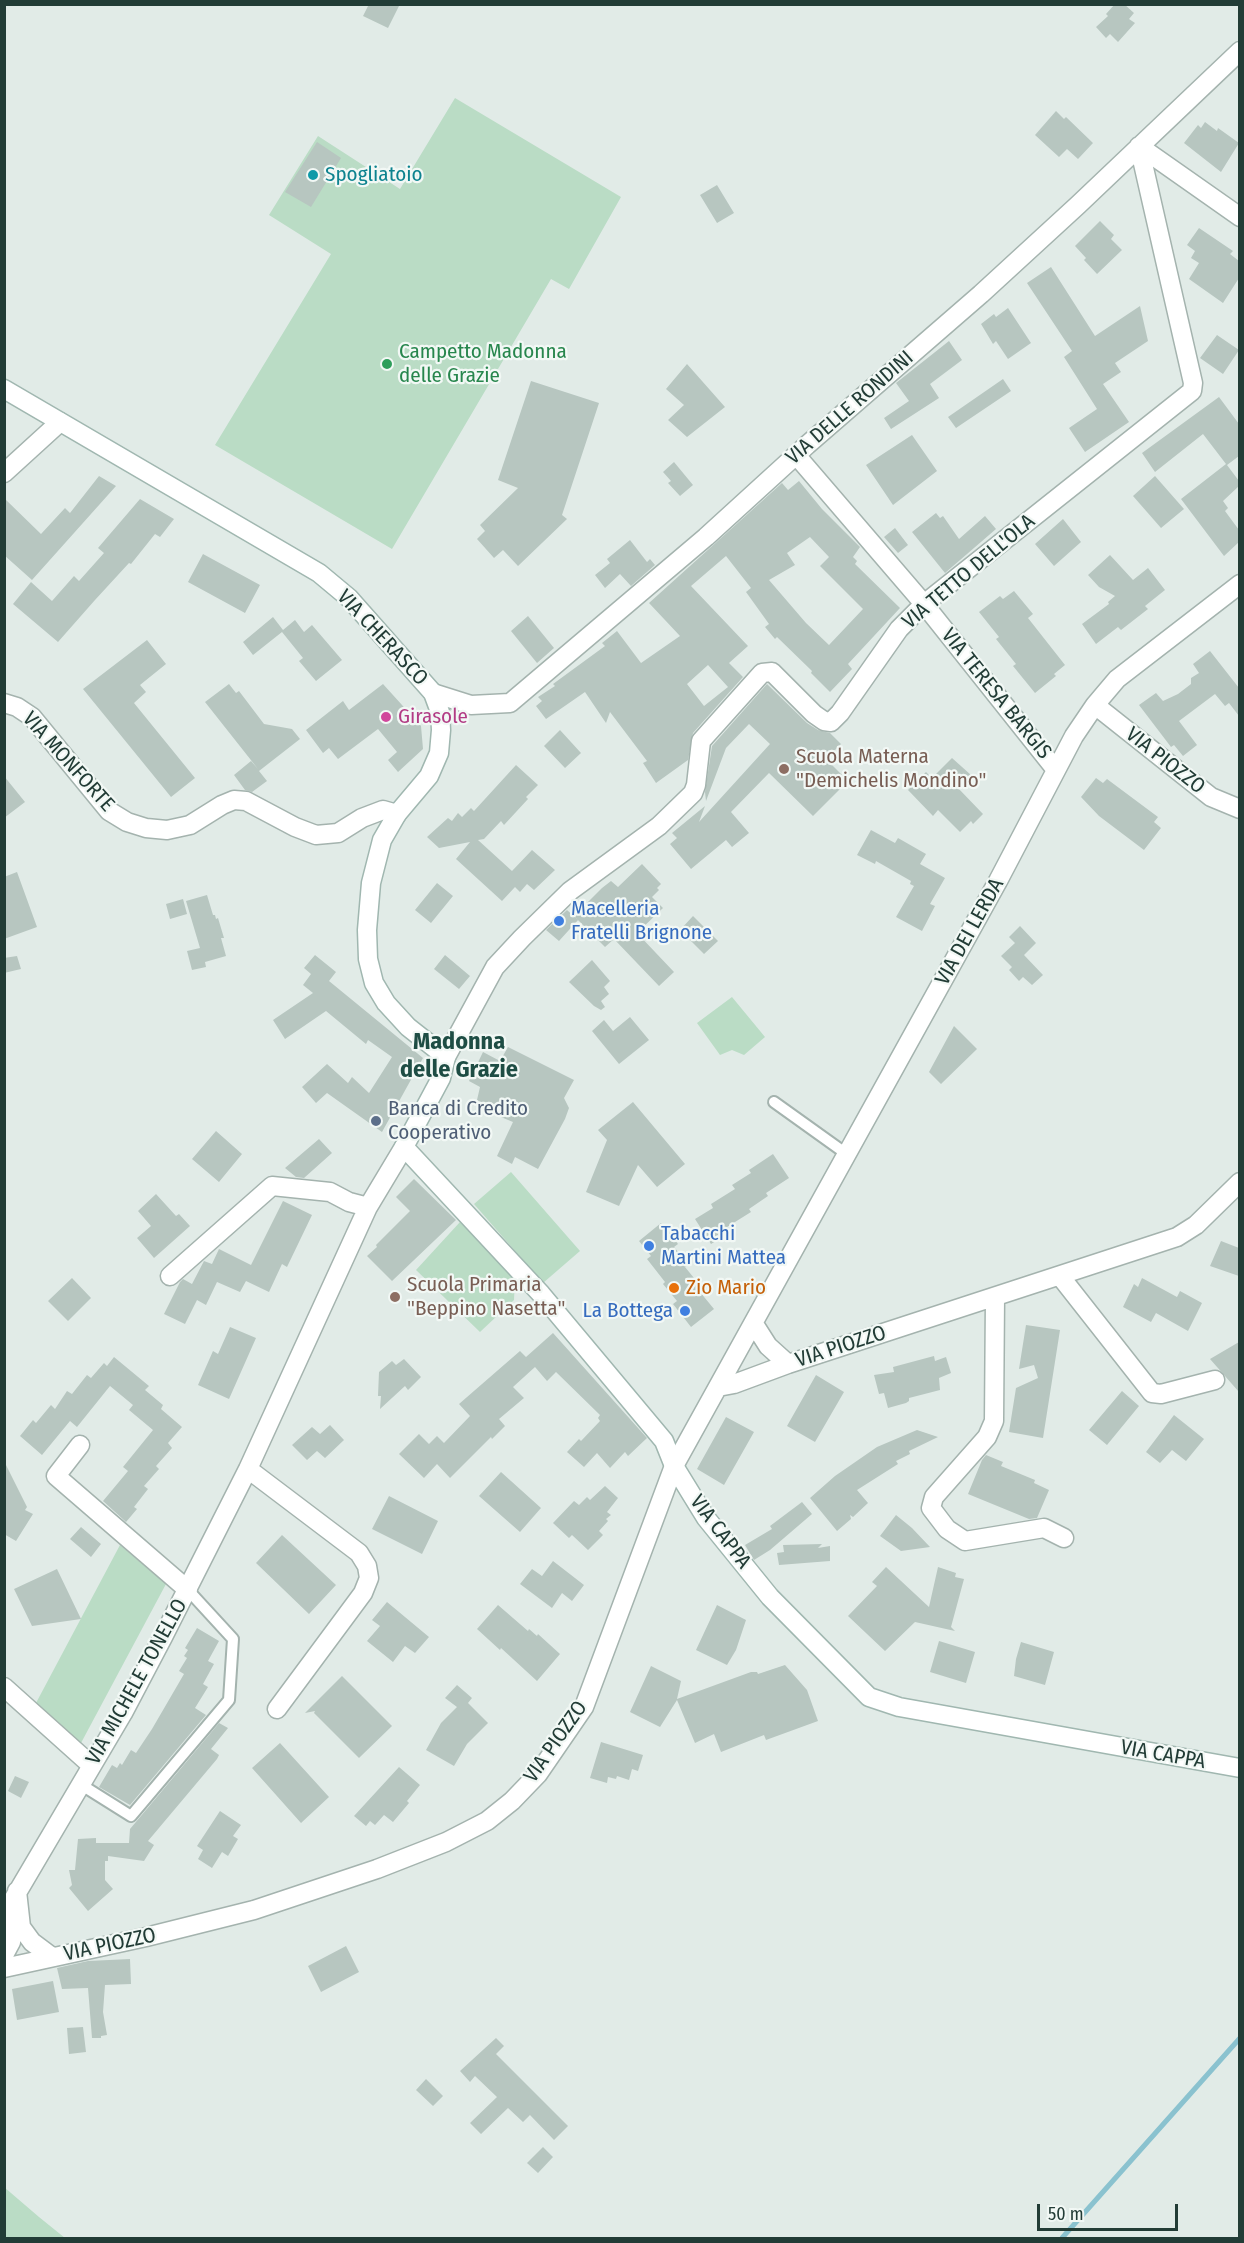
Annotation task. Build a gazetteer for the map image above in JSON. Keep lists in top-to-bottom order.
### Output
{
  "streets": {
    "street": [
      "VIA DELLE RONDINI",
      "VIA TETTO DELL'OLA",
      "VIA CHERASCO",
      "VIA TERESA BARGIS",
      "VIA PIOZZO",
      "VIA MONFORTE",
      "VIA DEI LERDA",
      "VIA CAPPA",
      "VIA MICHELE TONELLO"
    ]
  },
  "crossings": [
    ["VIA DELLE RONDINI", "VIA TETTO DELL'OLA"],
    ["VIA DELLE RONDINI", "VIA CHERASCO"],
    ["VIA DELLE RONDINI", "VIA TERESA BARGIS"],
    ["VIA TETTO DELL'OLA", "VIA CHERASCO"],
    ["VIA TETTO DELL'OLA", "VIA TERESA BARGIS"],
    ["VIA CHERASCO", "VIA MONFORTE"],
    ["VIA TERESA BARGIS", "VIA DEI LERDA"],
    ["VIA PIOZZO", "VIA DEI LERDA"],
    ["VIA PIOZZO", "VIA CAPPA"],
    ["VIA CAPPA", "VIA MICHELE TONELLO"]
  ],
  "districts": ["Madonna delle Grazie"],
  "places": [
    "Spogliatoio",
    "Campetto Madonna delle Grazie",
    "Girasole",
    "Scuola Materna \"Demichelis Mondino\"",
    "Macelleria Fratelli Brignone",
    "Banca di Credito Cooperativo",
    "Tabacchi Martini Mattea",
    "Zio Mario",
    "Scuola Primaria \"Beppino Nasetta\"",
    "La Bottega"
  ],
  "scale_bar": "50 m"
}
